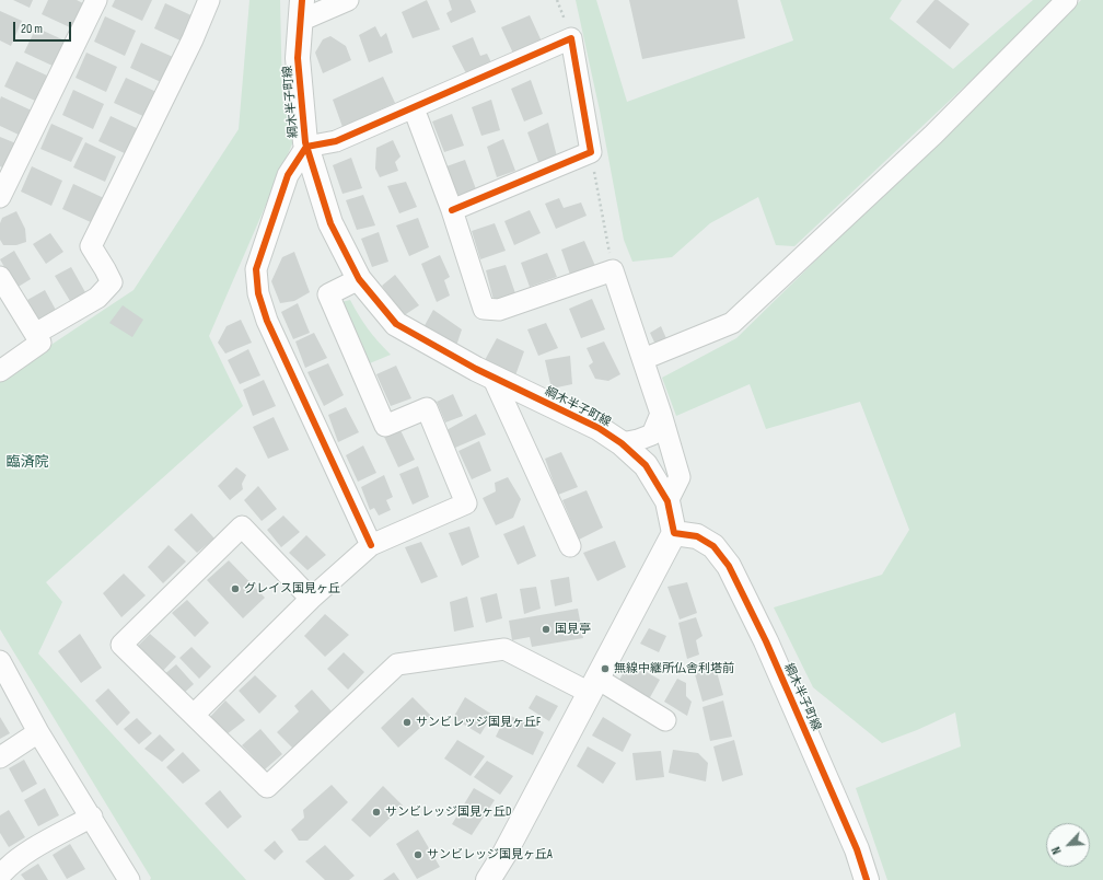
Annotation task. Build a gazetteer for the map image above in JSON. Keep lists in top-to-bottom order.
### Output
{
  "streets": {
    "street": ["綱木半子町線"]
  },
  "districts": ["臨済院"],
  "places": [
    "グレイス国見ヶ丘",
    "国見亭",
    "無線中継所仏舎利塔前",
    "サンビレッジ国見ヶ丘F",
    "サンビレッジ国見ヶ丘D",
    "サンビレッジ国見ヶ丘A"
  ],
  "scale_bar": "20 m",
  "north": "bottom left"
}
